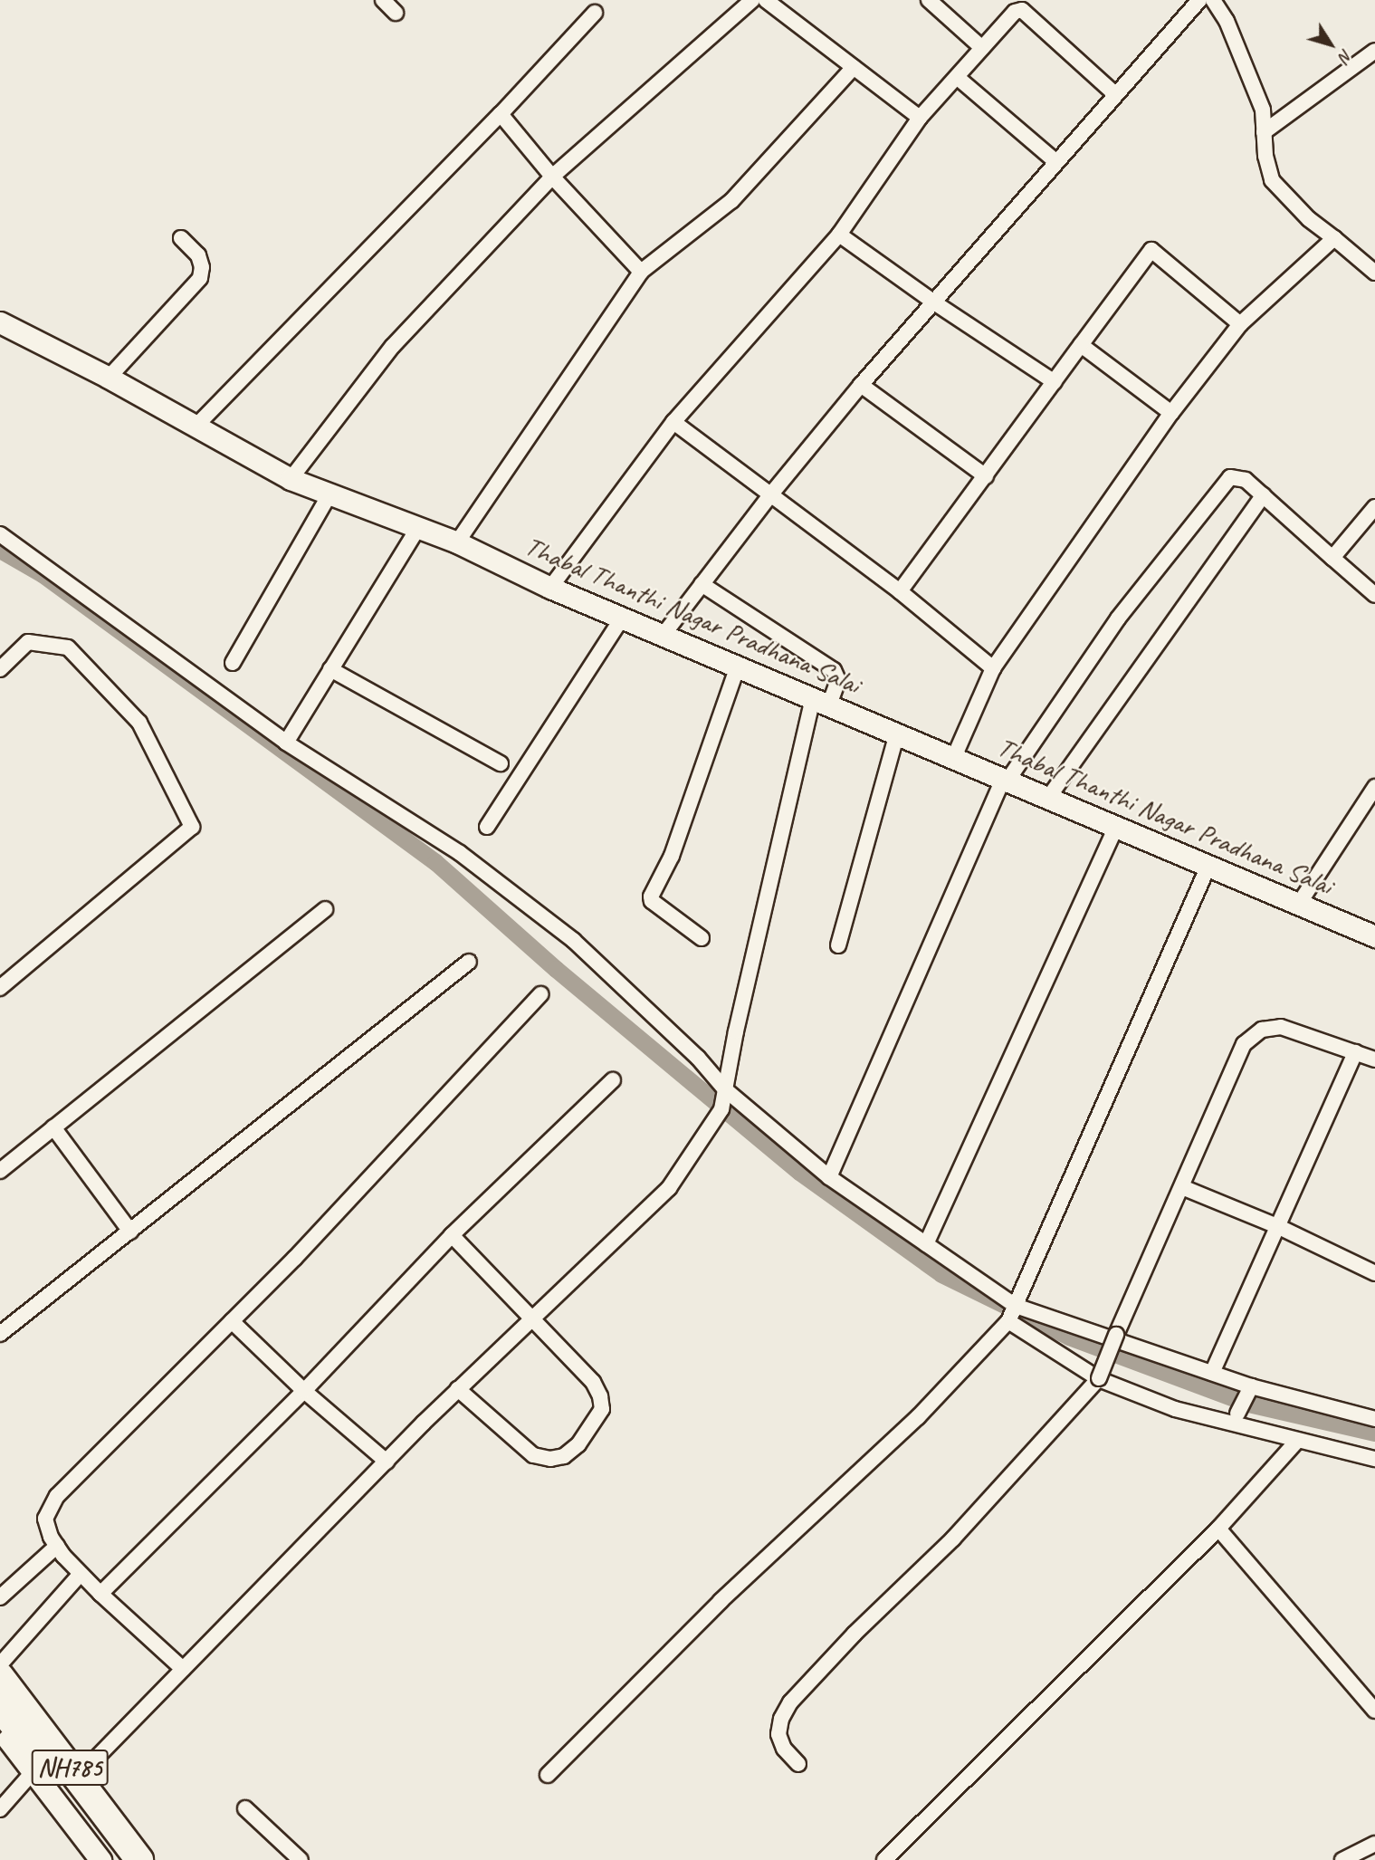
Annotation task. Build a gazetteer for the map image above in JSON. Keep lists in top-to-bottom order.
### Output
{
  "streets": {
    "highway": ["NH785"],
    "main road": ["Thabal Thanthi Nagar Pradhana Salai"]
  },
  "north": "bottom right"
}
